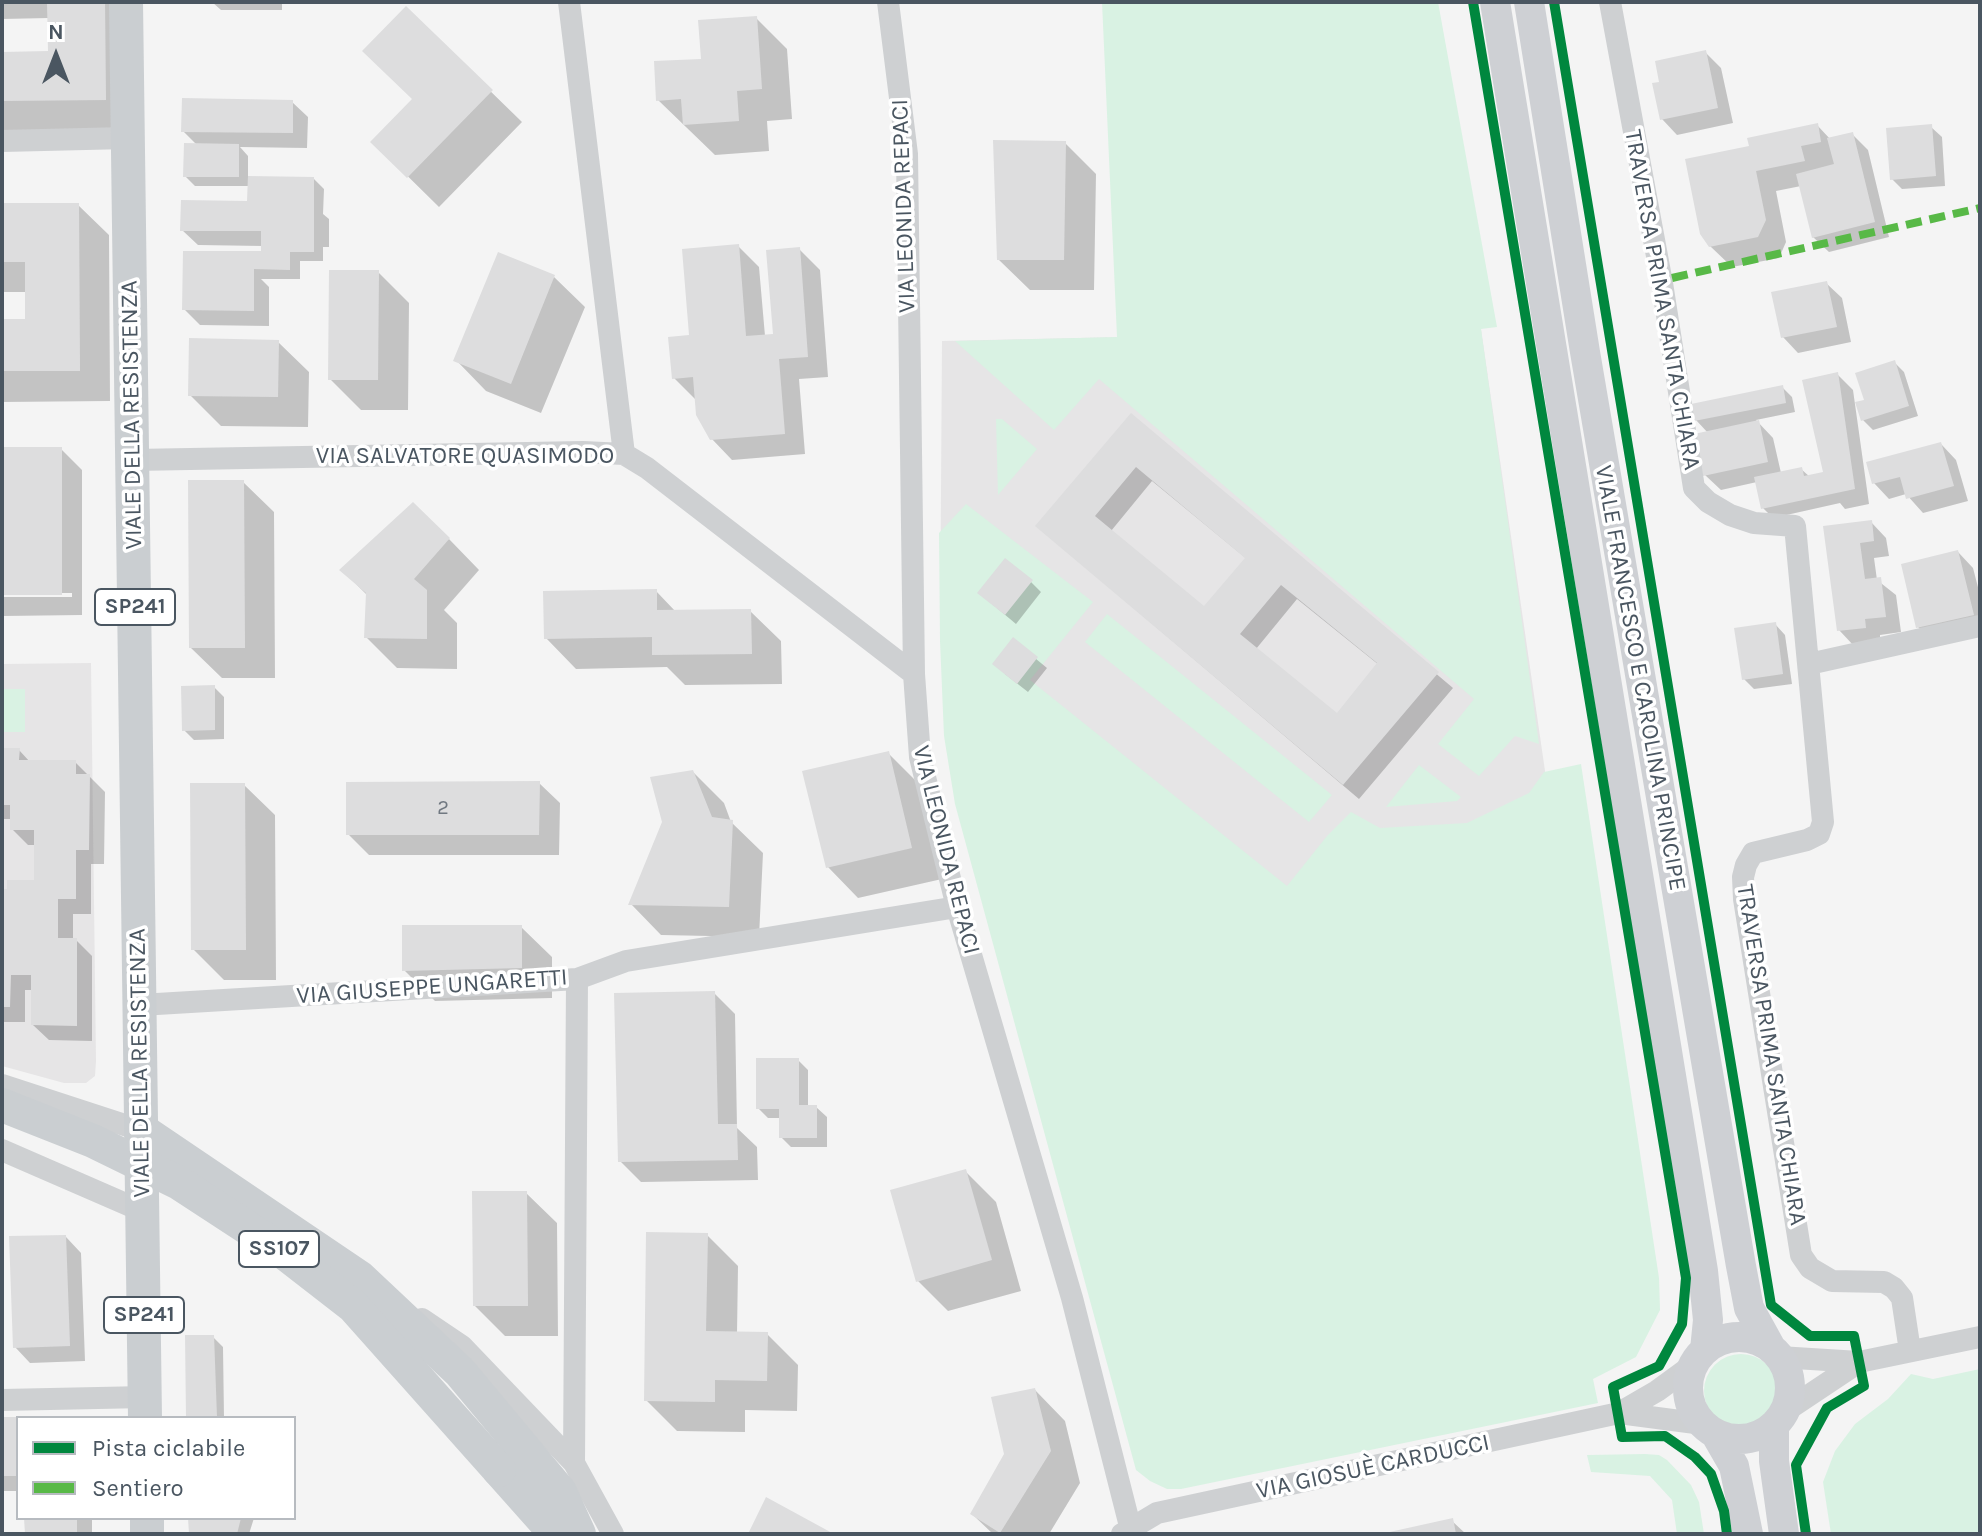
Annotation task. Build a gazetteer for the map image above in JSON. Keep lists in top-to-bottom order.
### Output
{
  "streets": {
    "main road": ["VIALE DELLA RESISTENZA", "SP241", "SS107"],
    "street": [
      "VIA LEONIDA REPACI",
      "TRAVERSA PRIMA SANTA CHIARA",
      "VIA SALVATORE QUASIMODO",
      "VIALE FRANCESCO E CAROLINA PRINCIPE",
      "VIA GIUSEPPE UNGARETTI",
      "VIA GIOSUÈ CARDUCCI"
    ]
  },
  "crossings": [
    ["VIA LEONIDA REPACI", "VIA SALVATORE QUASIMODO"],
    ["VIA LEONIDA REPACI", "VIA GIUSEPPE UNGARETTI"],
    ["VIA LEONIDA REPACI", "VIA GIOSUÈ CARDUCCI"],
    ["VIALE DELLA RESISTENZA", "VIA SALVATORE QUASIMODO"],
    ["VIALE DELLA RESISTENZA", "SP241"],
    ["VIALE DELLA RESISTENZA", "VIA GIUSEPPE UNGARETTI"],
    ["VIALE FRANCESCO E CAROLINA PRINCIPE", "VIA GIOSUÈ CARDUCCI"]
  ],
  "house_numbers": ["2"],
  "legend": ["Pista ciclabile", "Sentiero"],
  "north": "top"
}
